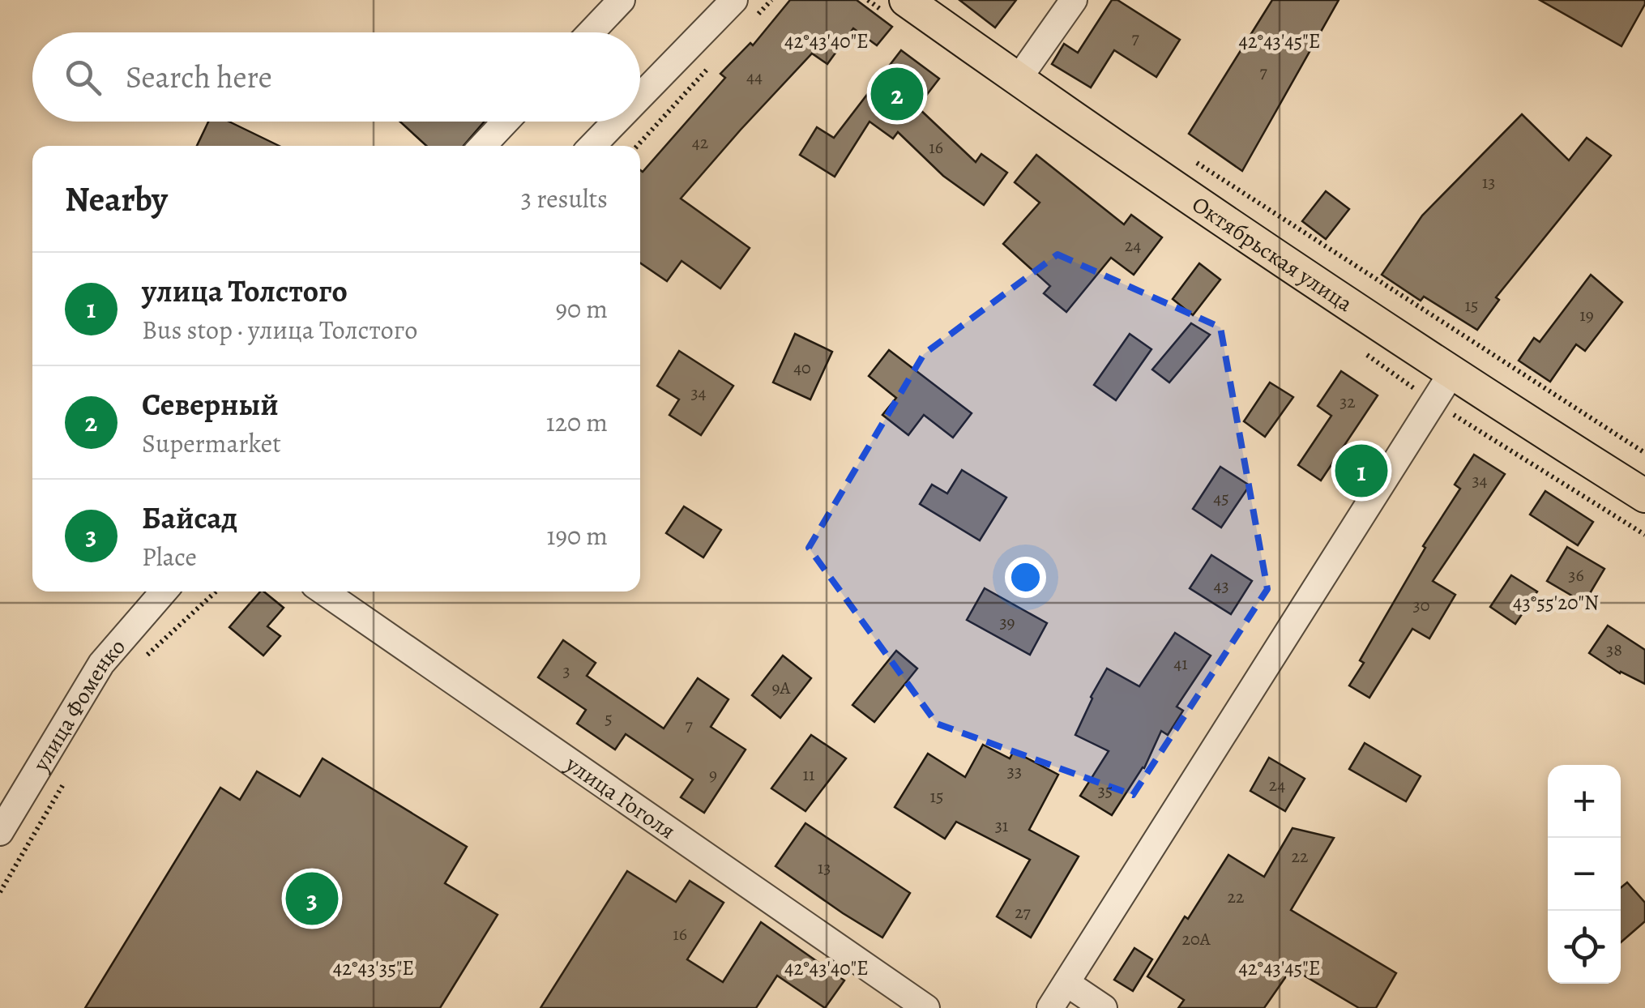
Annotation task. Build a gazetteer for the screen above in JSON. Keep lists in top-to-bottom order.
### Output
{
  "streets": {
    "main road": ["Октябрьская улица"],
    "street": ["улица Фоменко", "улица Гоголя"]
  },
  "house_numbers": [
    "7",
    "7",
    "44",
    "42",
    "16",
    "13",
    "24",
    "15",
    "19",
    "40",
    "34",
    "32",
    "34",
    "45",
    "36",
    "43",
    "30",
    "39",
    "38",
    "41",
    "3",
    "9А",
    "5",
    "7",
    "33",
    "9",
    "11",
    "24",
    "35",
    "15",
    "31",
    "22",
    "13",
    "22",
    "27",
    "16",
    "20А"
  ],
  "page": {
    "search": "Search here",
    "pins": ["2", "1", "3"],
    "heading": ["Nearby", "3 results"],
    "list": [
      {
        "mark": "1",
        "name": "улица Толстого",
        "note": "Bus stop · улица Толстого",
        "value": "90 m"
      },
      {
        "mark": "2",
        "name": "Северный",
        "note": "Supermarket",
        "value": "120 m"
      },
      {
        "mark": "3",
        "name": "Байсад",
        "note": "Place",
        "value": "190 m"
      }
    ],
    "map_buttons": ["+", "−"]
  },
  "coordinates": [
    "42°43'40\"E",
    "42°43'45\"E",
    "43°55'20\"N",
    "42°43'35\"E"
  ]
}
